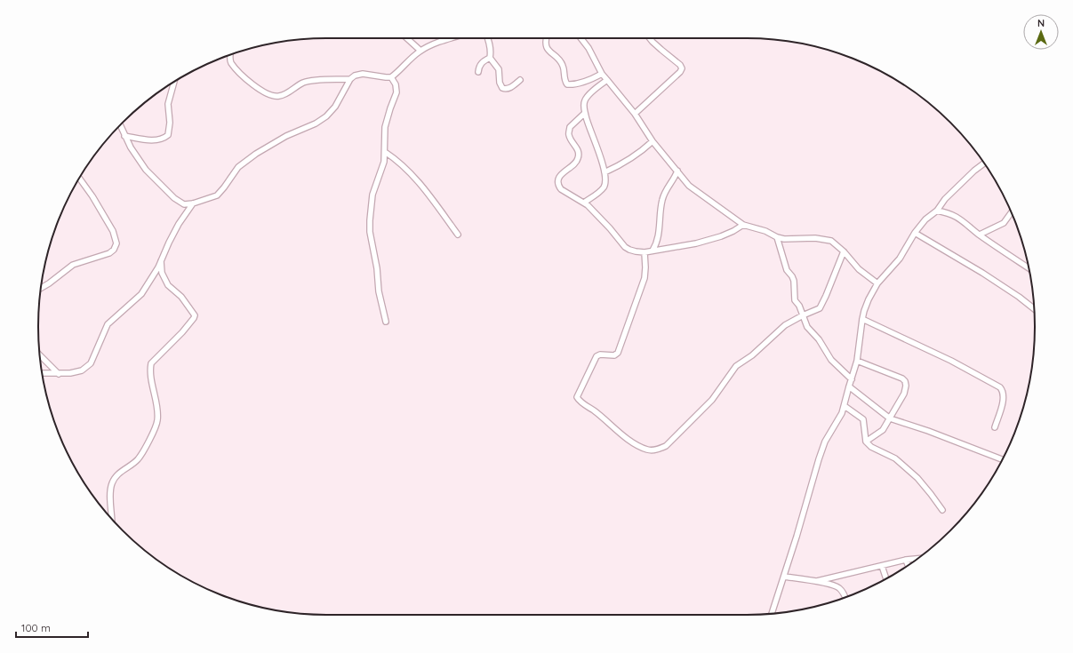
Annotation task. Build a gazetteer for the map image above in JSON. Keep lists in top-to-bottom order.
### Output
{
  "scale_bar": "100 m",
  "north": "top"
}
